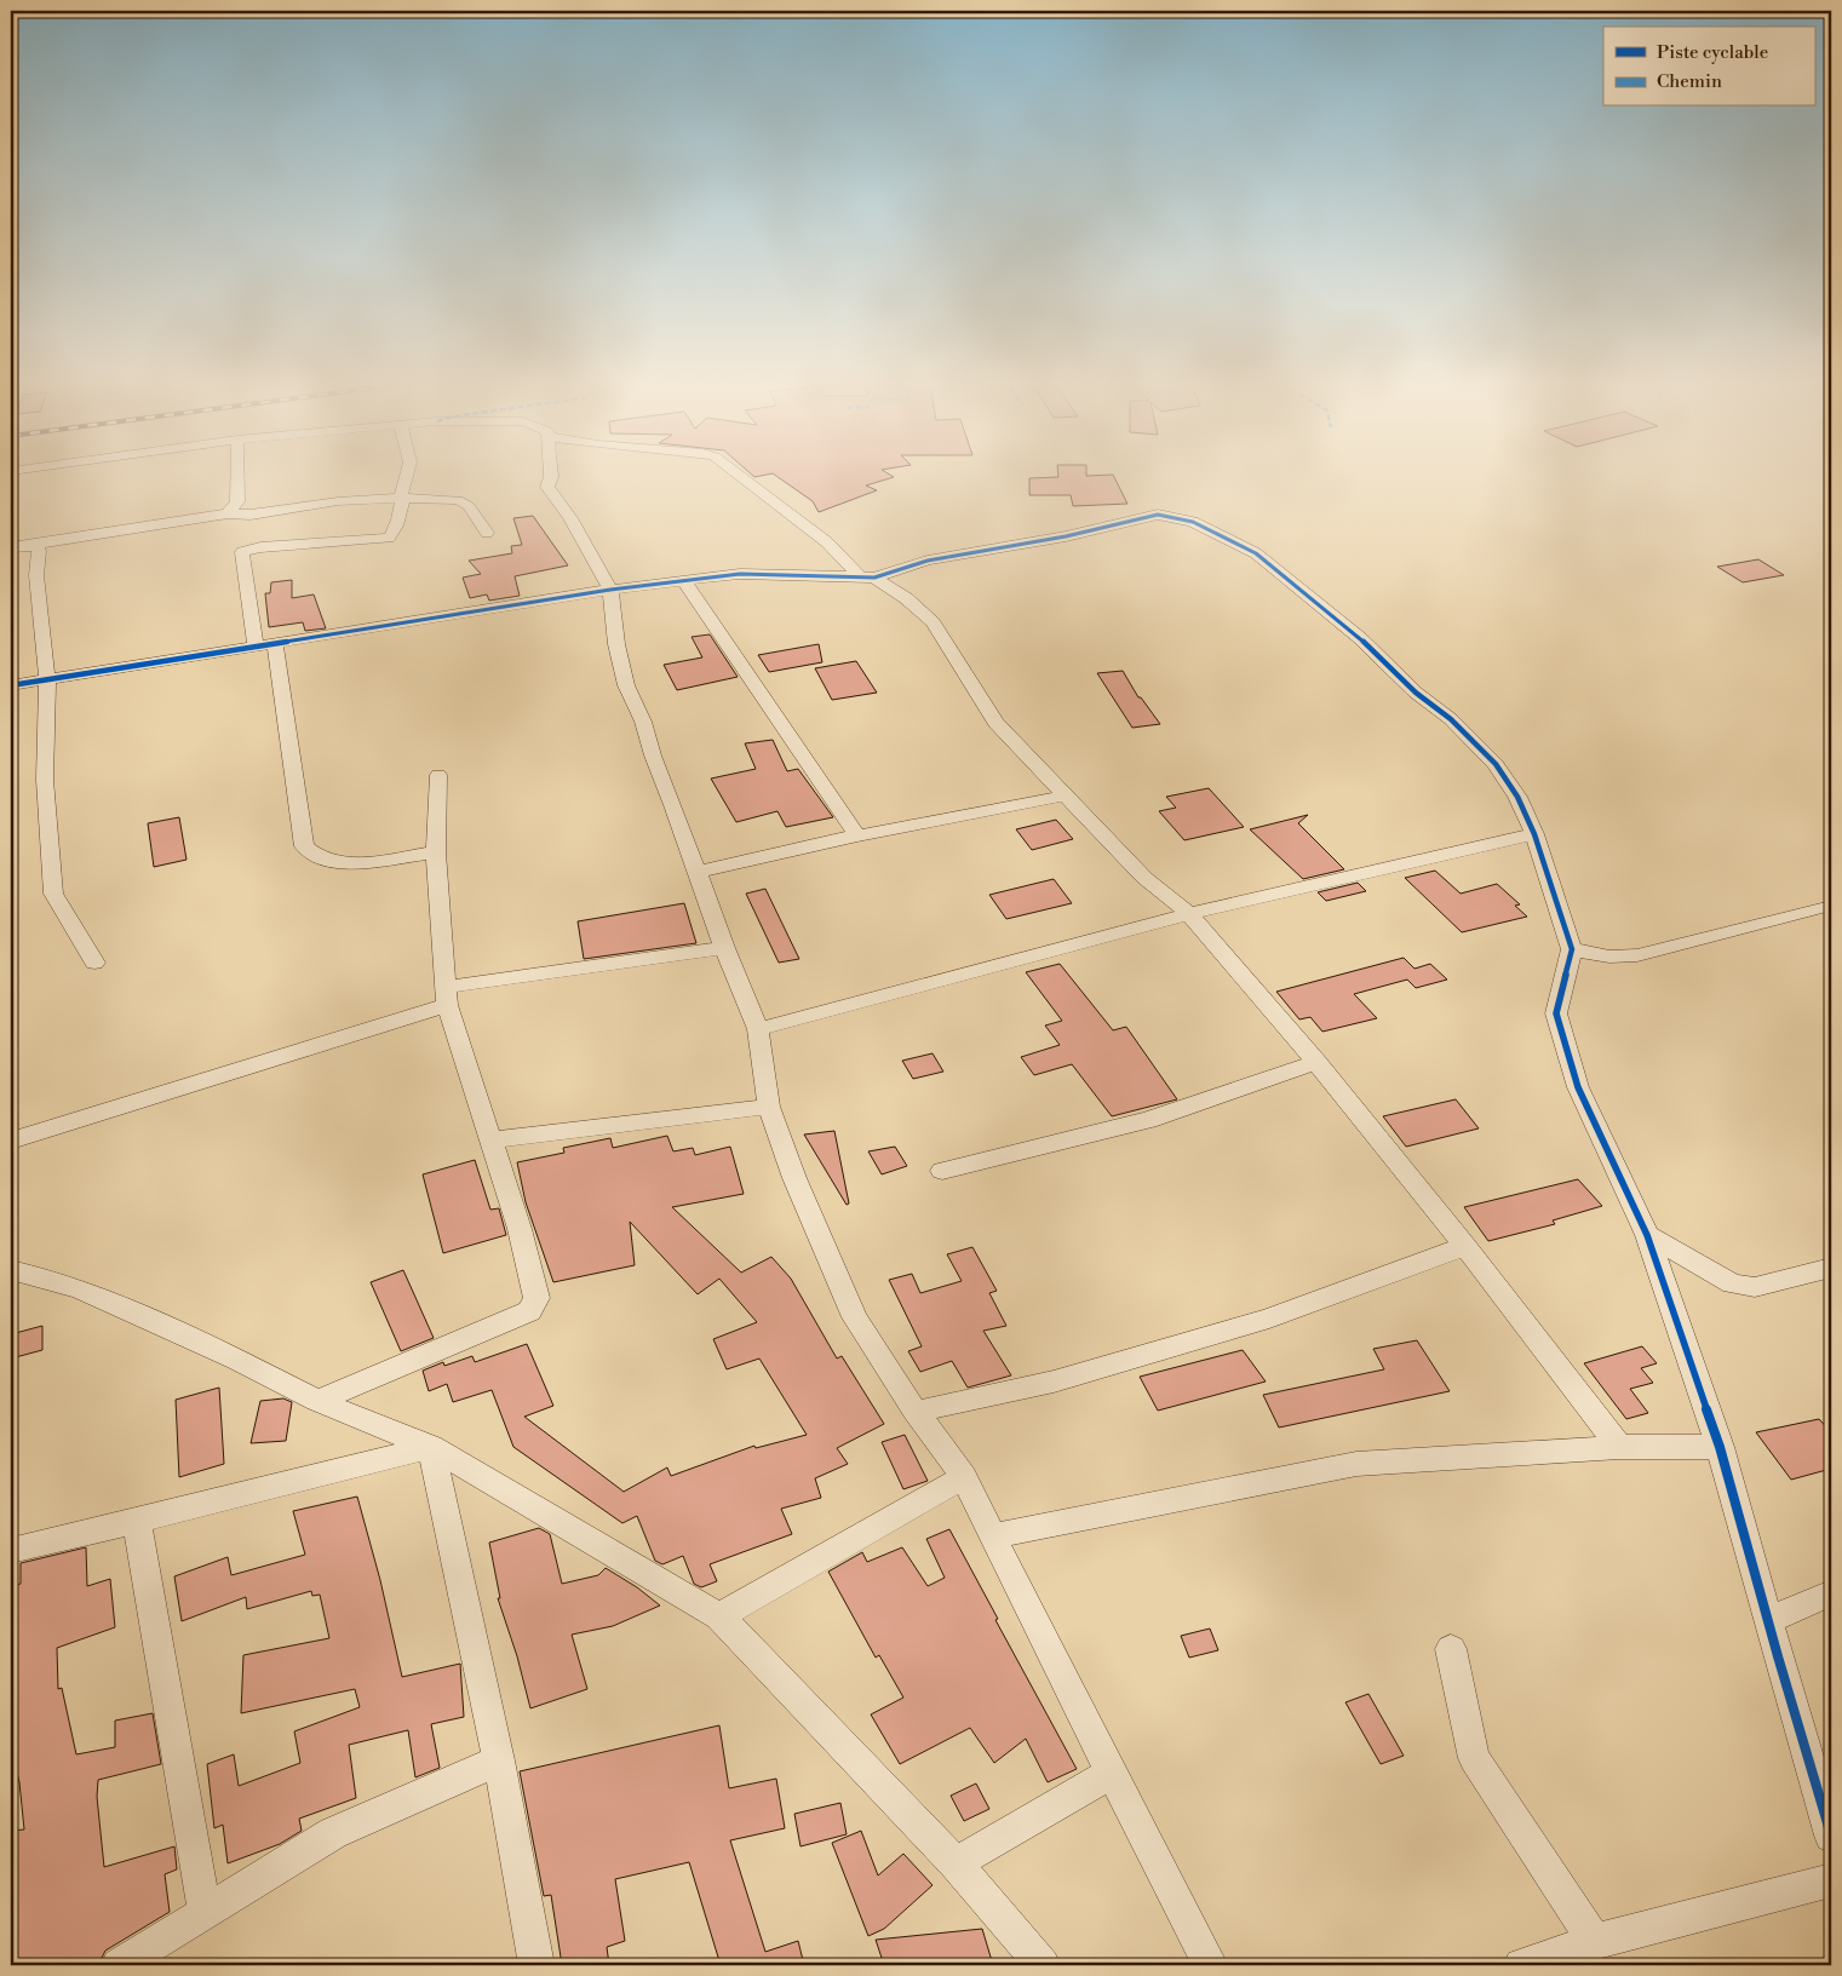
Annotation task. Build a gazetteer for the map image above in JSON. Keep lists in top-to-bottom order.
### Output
{
  "legend": ["Piste cyclable", "Chemin"]
}
